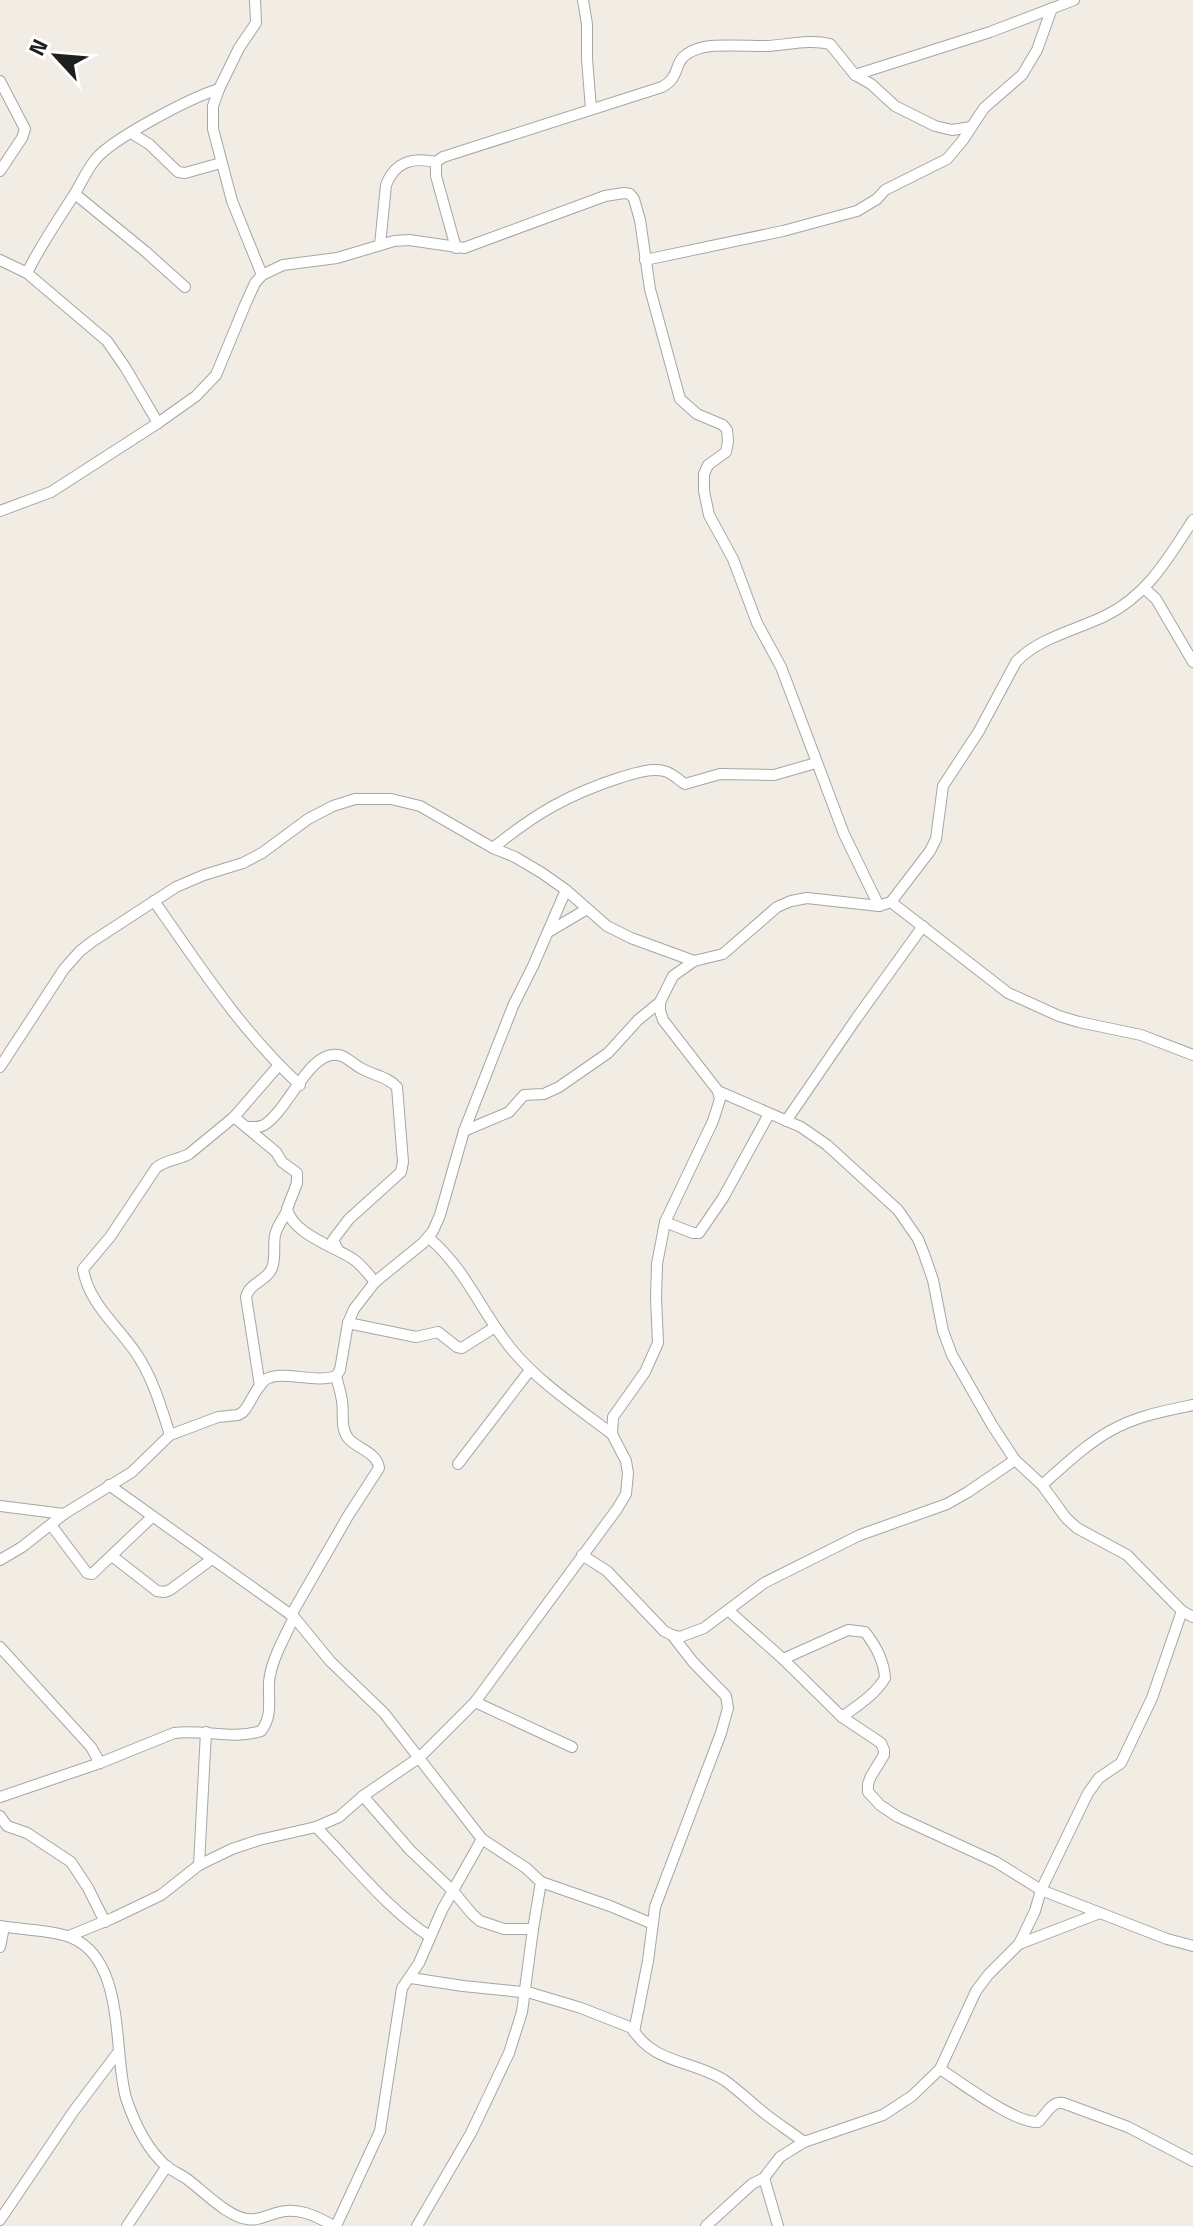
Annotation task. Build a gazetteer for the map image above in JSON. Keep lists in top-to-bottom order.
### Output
{
  "north": "top left"
}
